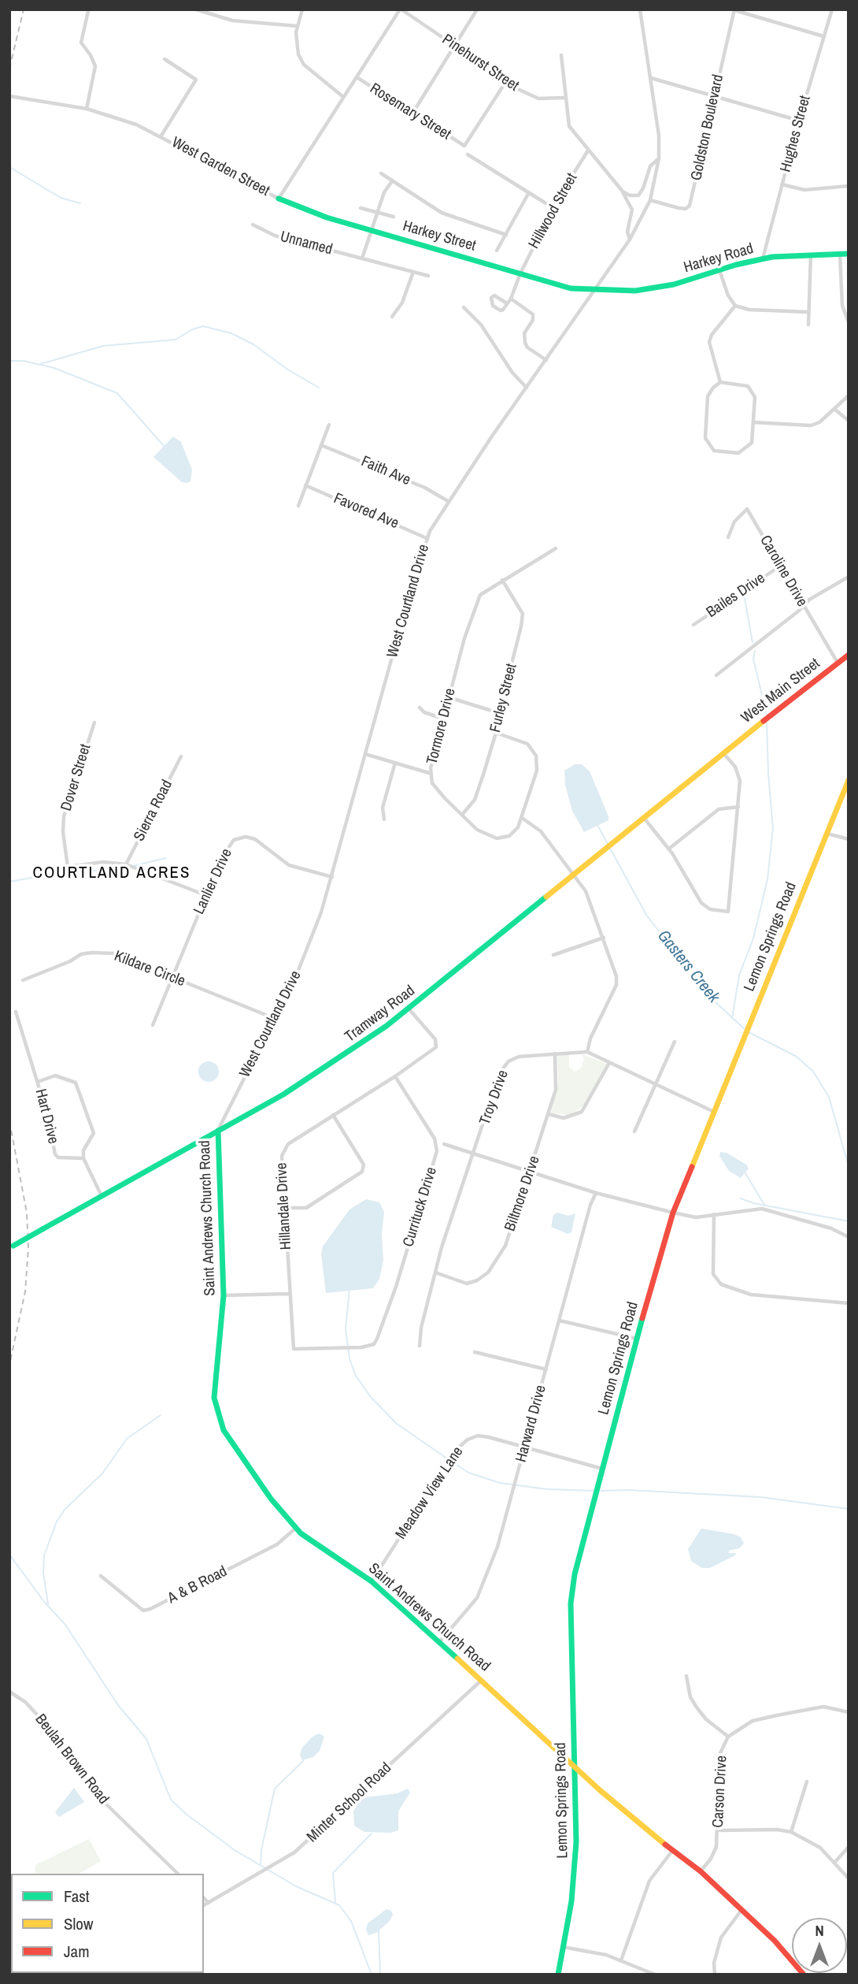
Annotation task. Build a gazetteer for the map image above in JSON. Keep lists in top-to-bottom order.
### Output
{
  "streets": {
    "street": [
      "Pinehurst Street",
      "Rosemary Street",
      "Goldston Boulevard",
      "Hughes Street",
      "West Garden Street",
      "Hillwood Street",
      "Harkey Street",
      "Unnamed",
      "Harkey Road",
      "Faith Ave",
      "Favored Ave",
      "Caroline Drive",
      "Bailes Drive",
      "West Courtland Drive",
      "West Main Street",
      "Furley Street",
      "Tormore Drive",
      "Dover Street",
      "Sierra Road",
      "Lanlier Drive",
      "Lemon Springs Road",
      "Kildare Circle",
      "Tramway Road",
      "Troy Drive",
      "Hart Drive",
      "Biltmore Drive",
      "Hillandale Drive",
      "Currituck Drive",
      "Saint Andrews Church Road",
      "Harward Drive",
      "Meadow View Lane",
      "A & B Road",
      "Beulah Brown Road",
      "Carson Drive",
      "Minter School Road"
    ]
  },
  "crossings": [
    ["Pinehurst Street", "Rosemary Street"],
    ["Pinehurst Street", "West Garden Street"],
    ["Rosemary Street", "West Garden Street"],
    ["Goldston Boulevard", "West Courtland Drive"],
    ["Hughes Street", "Harkey Road"],
    ["West Garden Street", "Harkey Street"],
    ["Hillwood Street", "Harkey Street"],
    ["Harkey Street", "Harkey Road"],
    ["Harkey Street", "West Courtland Drive"],
    ["Harkey Road", "West Courtland Drive"],
    ["Faith Ave", "West Courtland Drive"],
    ["Favored Ave", "West Courtland Drive"],
    ["Caroline Drive", "Bailes Drive"],
    ["Caroline Drive", "West Main Street"],
    ["West Courtland Drive", "Lanlier Drive"],
    ["West Courtland Drive", "Kildare Circle"],
    ["West Courtland Drive", "Tramway Road"],
    ["West Courtland Drive", "Saint Andrews Church Road"],
    ["West Main Street", "Tramway Road"],
    ["Furley Street", "Tormore Drive"],
    ["Dover Street", "Sierra Road"],
    ["Lanlier Drive", "Kildare Circle"],
    ["Lemon Springs Road", "Troy Drive"],
    ["Lemon Springs Road", "Saint Andrews Church Road"],
    ["Lemon Springs Road", "Meadow View Lane"],
    ["Tramway Road", "Hillandale Drive"],
    ["Tramway Road", "Saint Andrews Church Road"],
    ["Troy Drive", "Biltmore Drive"],
    ["Hillandale Drive", "Currituck Drive"],
    ["Saint Andrews Church Road", "Harward Drive"],
    ["Saint Andrews Church Road", "Meadow View Lane"],
    ["Saint Andrews Church Road", "A & B Road"],
    ["Saint Andrews Church Road", "Carson Drive"],
    ["Saint Andrews Church Road", "Minter School Road"],
    ["Harward Drive", "Meadow View Lane"]
  ],
  "districts": ["COURTLAND ACRES"],
  "water": ["Gasters Creek"],
  "legend": ["Fast", "Slow", "Jam"],
  "north": "top"
}
